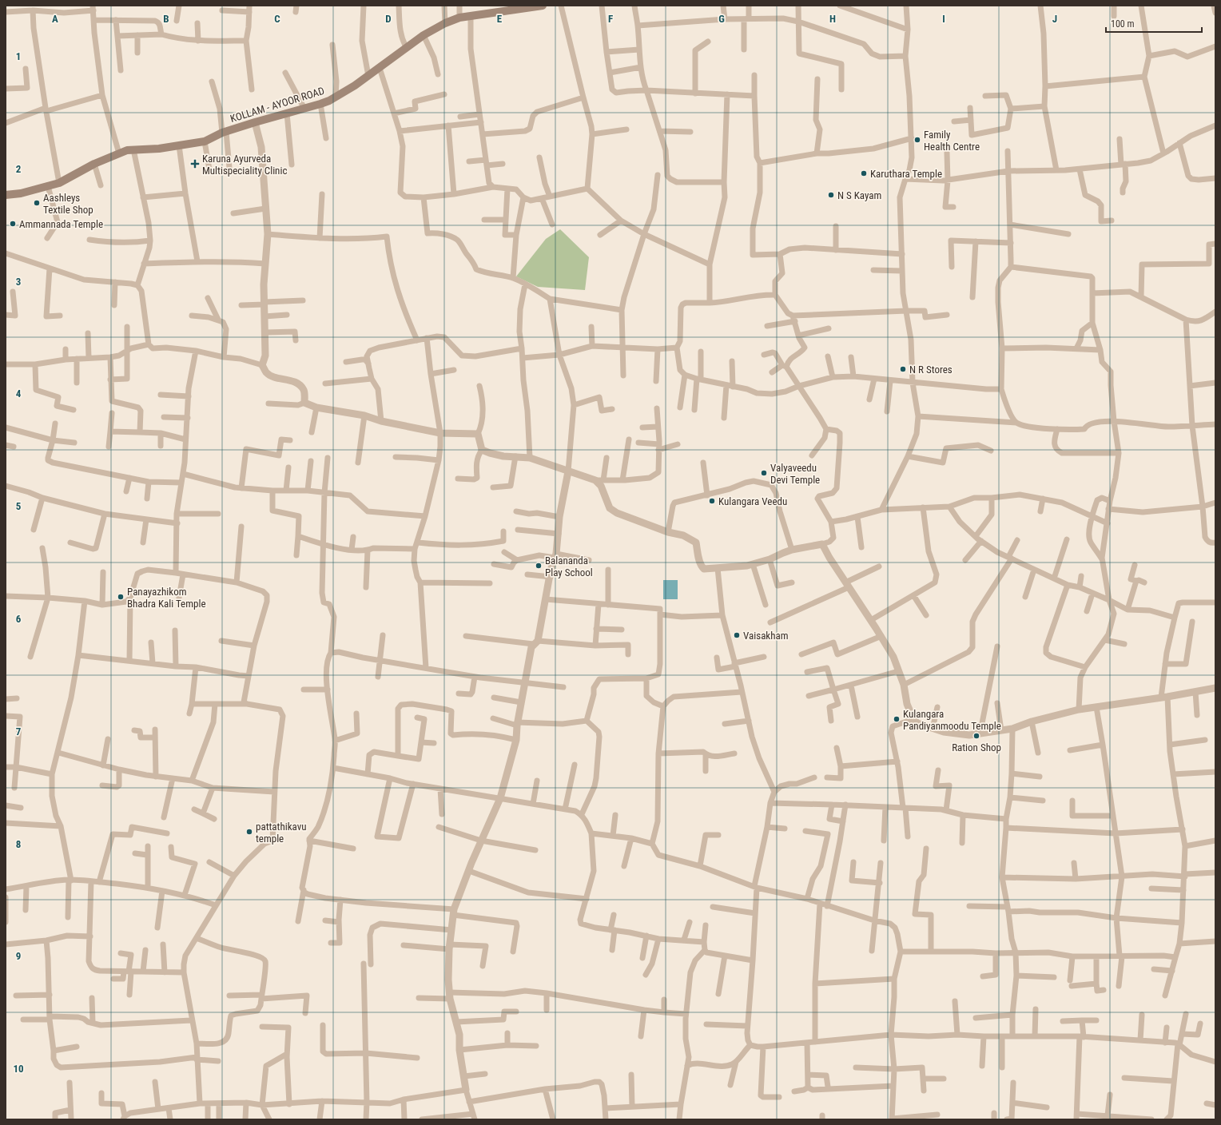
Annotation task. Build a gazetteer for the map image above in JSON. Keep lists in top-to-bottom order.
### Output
{
  "streets": {
    "main road": ["KOLLAM - AYOOR ROAD"]
  },
  "places": {
    "other": [
      "Family Health Centre",
      "Karuthara Temple",
      "N S Kayam",
      "Aashleys Textile Shop",
      "Ammannada Temple",
      "N R Stores",
      "Valyaveedu Devi Temple",
      "Kulangara Veedu",
      "Balananda Play School",
      "Panayazhikom Bhadra Kali Temple",
      "Vaisakham",
      "Kulangara Pandiyanmoodu Temple",
      "Ration Shop",
      "pattathikavu temple"
    ],
    "health": ["Karuna Ayurveda Multispeciality Clinic"]
  },
  "scale_bar": "100 m",
  "grid": {
    "columns": [
      "A",
      "B",
      "C",
      "D",
      "E",
      "F",
      "G",
      "H",
      "I",
      "J"
    ],
    "rows": [
      "1",
      "2",
      "3",
      "4",
      "5",
      "6",
      "7",
      "8",
      "9",
      "10"
    ]
  }
}
